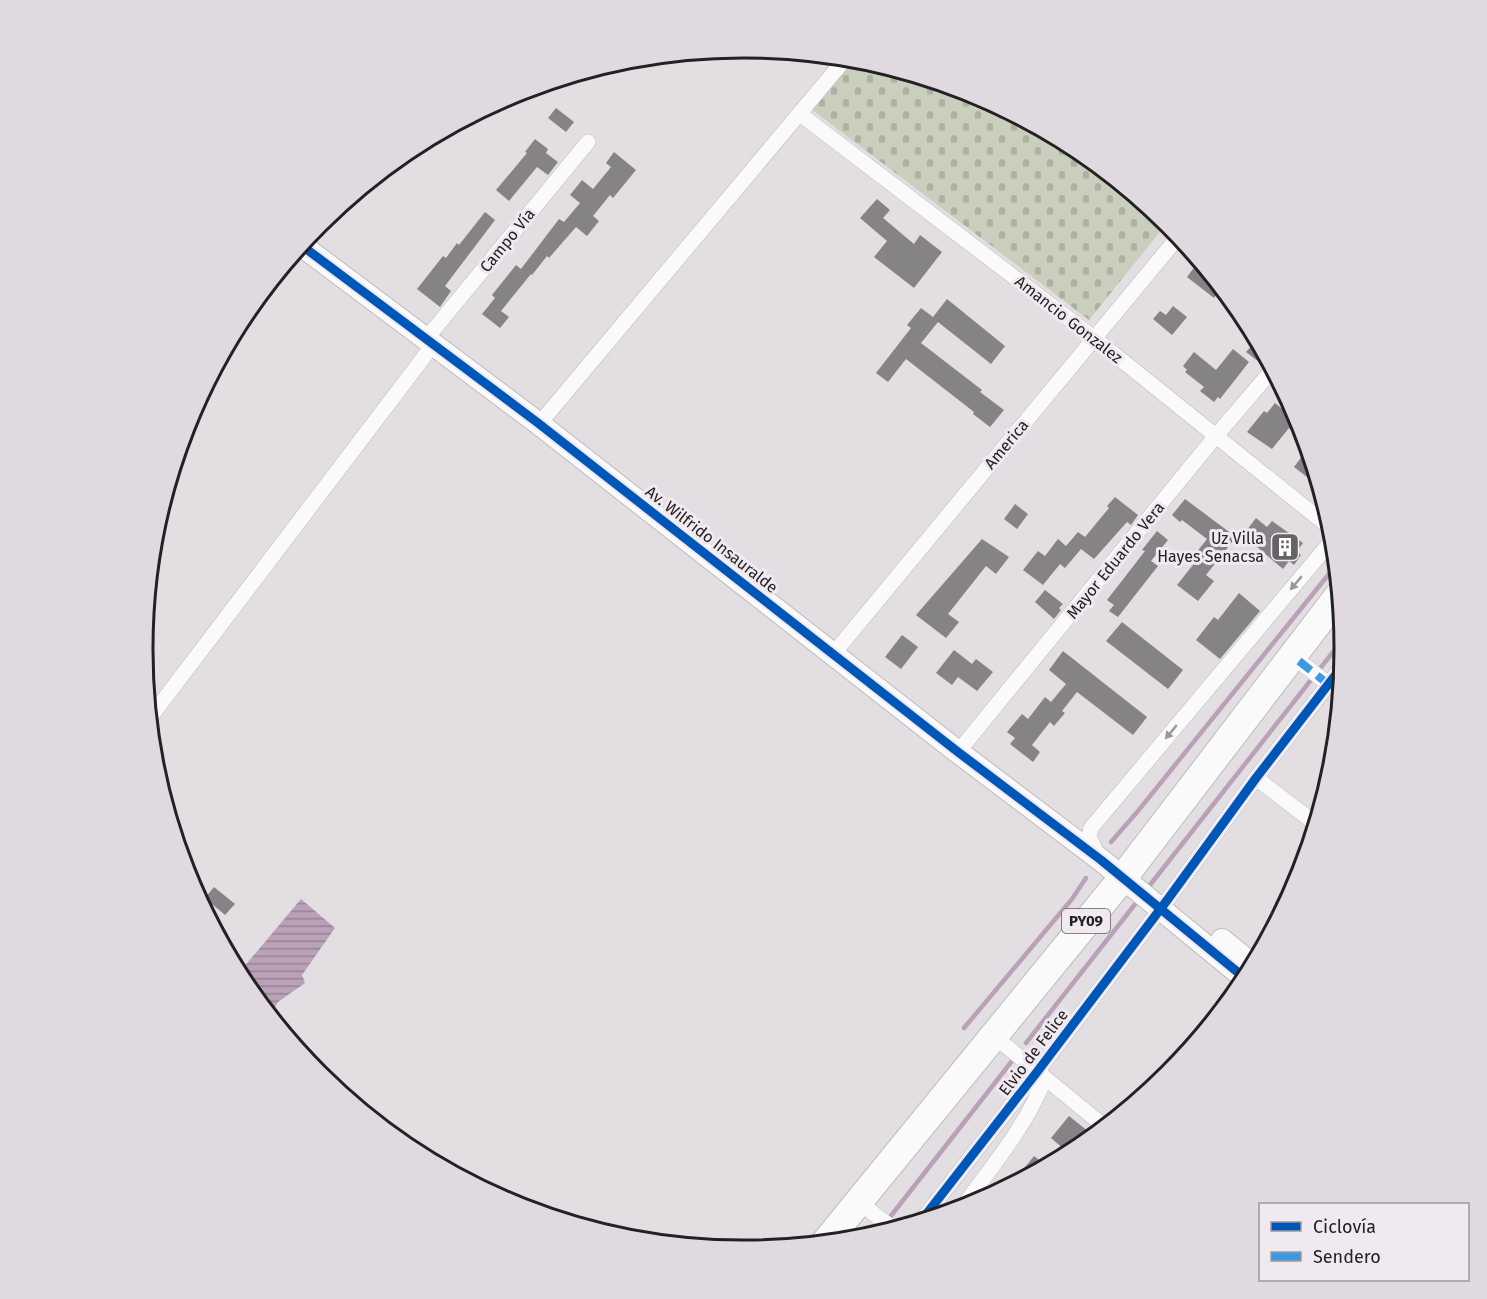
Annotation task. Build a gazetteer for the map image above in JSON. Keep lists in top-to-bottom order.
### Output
{
  "streets": {
    "highway": ["PY09"],
    "street": [
      "Campo Vía",
      "Amancio Gonzalez",
      "America",
      "Av. Wilfrido Insauralde",
      "Mayor Eduardo Vera",
      "Elvio de Felice"
    ]
  },
  "crossings": [
    ["Campo Vía", "Av. Wilfrido Insauralde"],
    ["Amancio Gonzalez", "America"],
    ["Amancio Gonzalez", "Mayor Eduardo Vera"],
    ["America", "Av. Wilfrido Insauralde"],
    ["Av. Wilfrido Insauralde", "Mayor Eduardo Vera"],
    ["Av. Wilfrido Insauralde", "PY09"],
    ["PY09", "Elvio de Felice"]
  ],
  "places": {
    "building": ["Uz Villa Hayes Senacsa"]
  },
  "legend": ["Ciclovía", "Sendero"]
}
